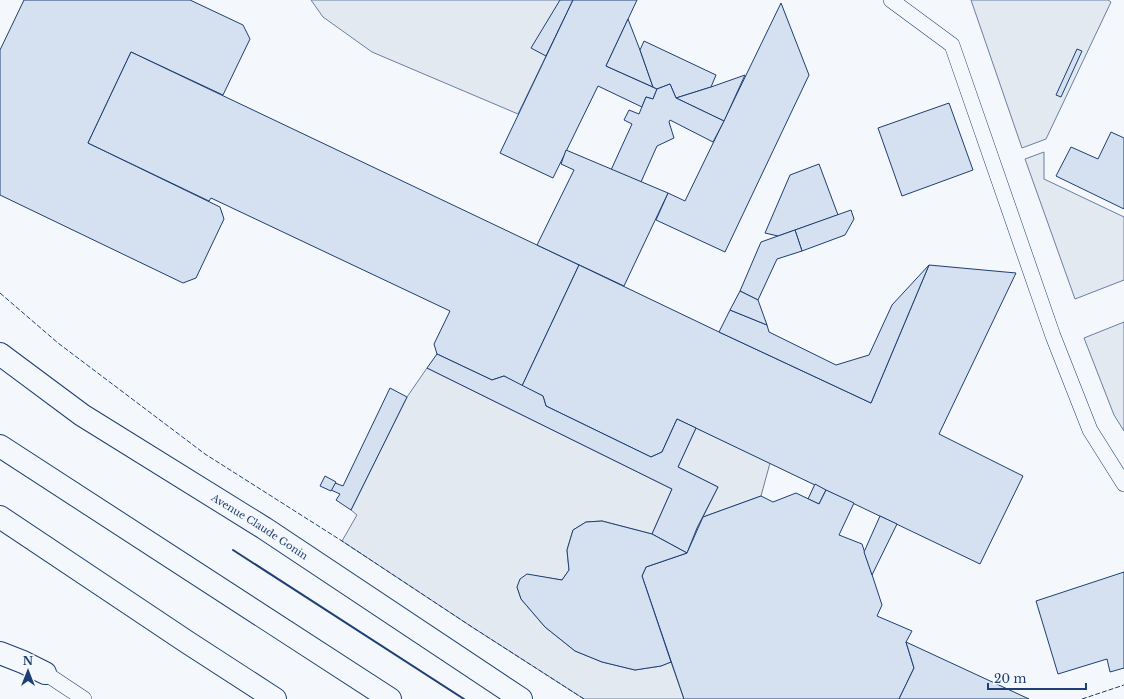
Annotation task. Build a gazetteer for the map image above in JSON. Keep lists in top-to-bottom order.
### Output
{
  "streets": {
    "main road": ["Avenue Claude Gonin"]
  },
  "scale_bar": "20 m",
  "north": "top"
}
